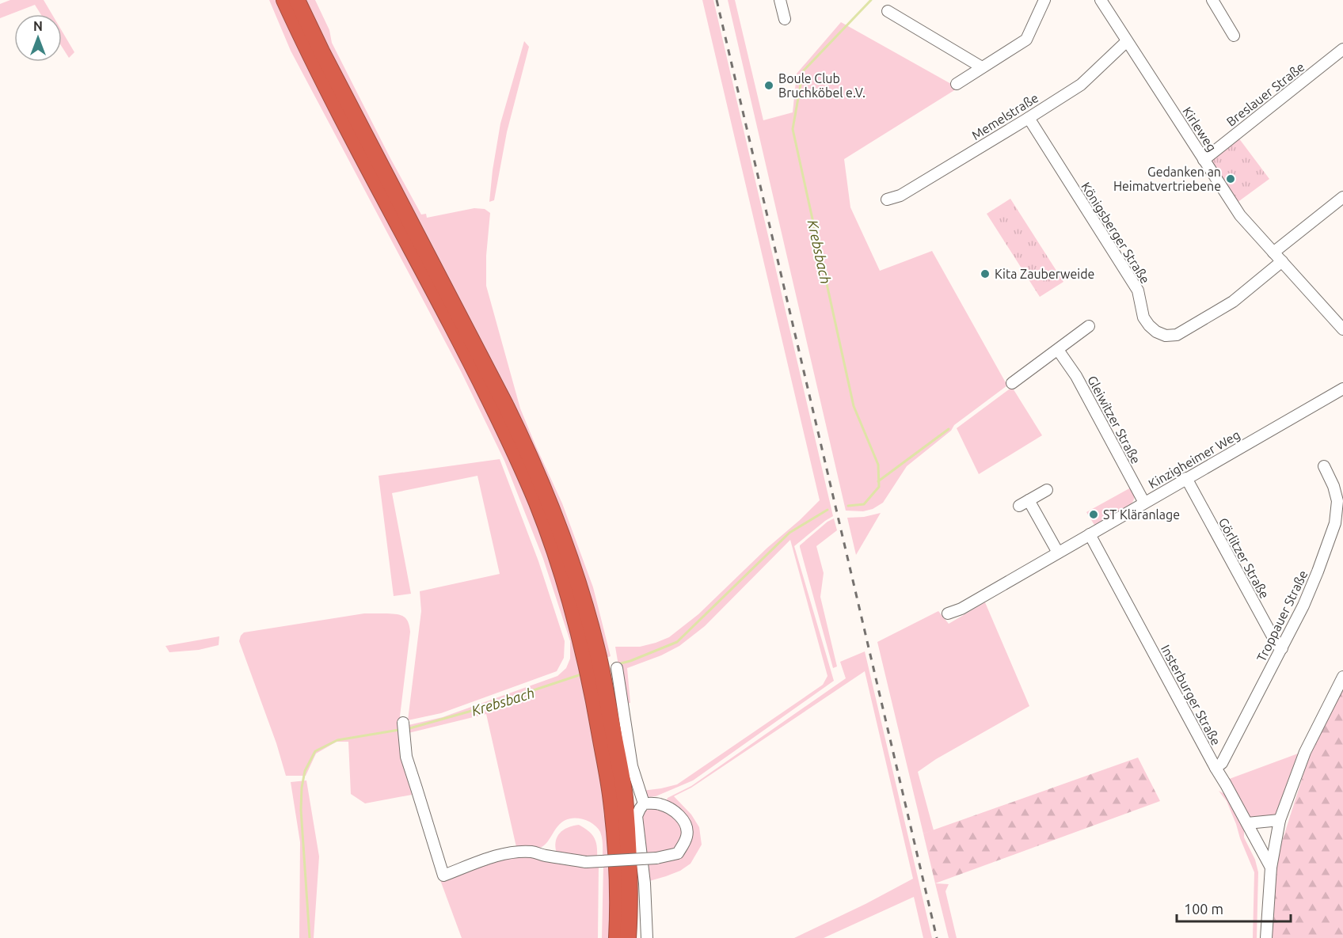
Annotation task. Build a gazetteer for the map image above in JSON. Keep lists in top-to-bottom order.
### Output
{
  "streets": {
    "street": [
      "Breslauer Straße",
      "Memelstraße",
      "Kirleweg",
      "Königsberger Straße",
      "Gleiwitzer Straße",
      "Kinzigheimer Weg",
      "Görlitzer Straße",
      "Troppauer Straße",
      "Insterburger Straße"
    ]
  },
  "crossings": [
    ["Breslauer Straße", "Kirleweg"],
    ["Memelstraße", "Kirleweg"],
    ["Memelstraße", "Königsberger Straße"],
    ["Kirleweg", "Königsberger Straße"],
    ["Gleiwitzer Straße", "Kinzigheimer Weg"],
    ["Kinzigheimer Weg", "Görlitzer Straße"],
    ["Kinzigheimer Weg", "Insterburger Straße"],
    ["Görlitzer Straße", "Troppauer Straße"],
    ["Troppauer Straße", "Insterburger Straße"]
  ],
  "water": ["Krebsbach"],
  "places": [
    "Boule Club Bruchköbel e.V.",
    "Gedanken an Heimatvertriebene",
    "Kita Zauberweide",
    "ST Kläranlage"
  ],
  "scale_bar": "100 m",
  "north": "top"
}
